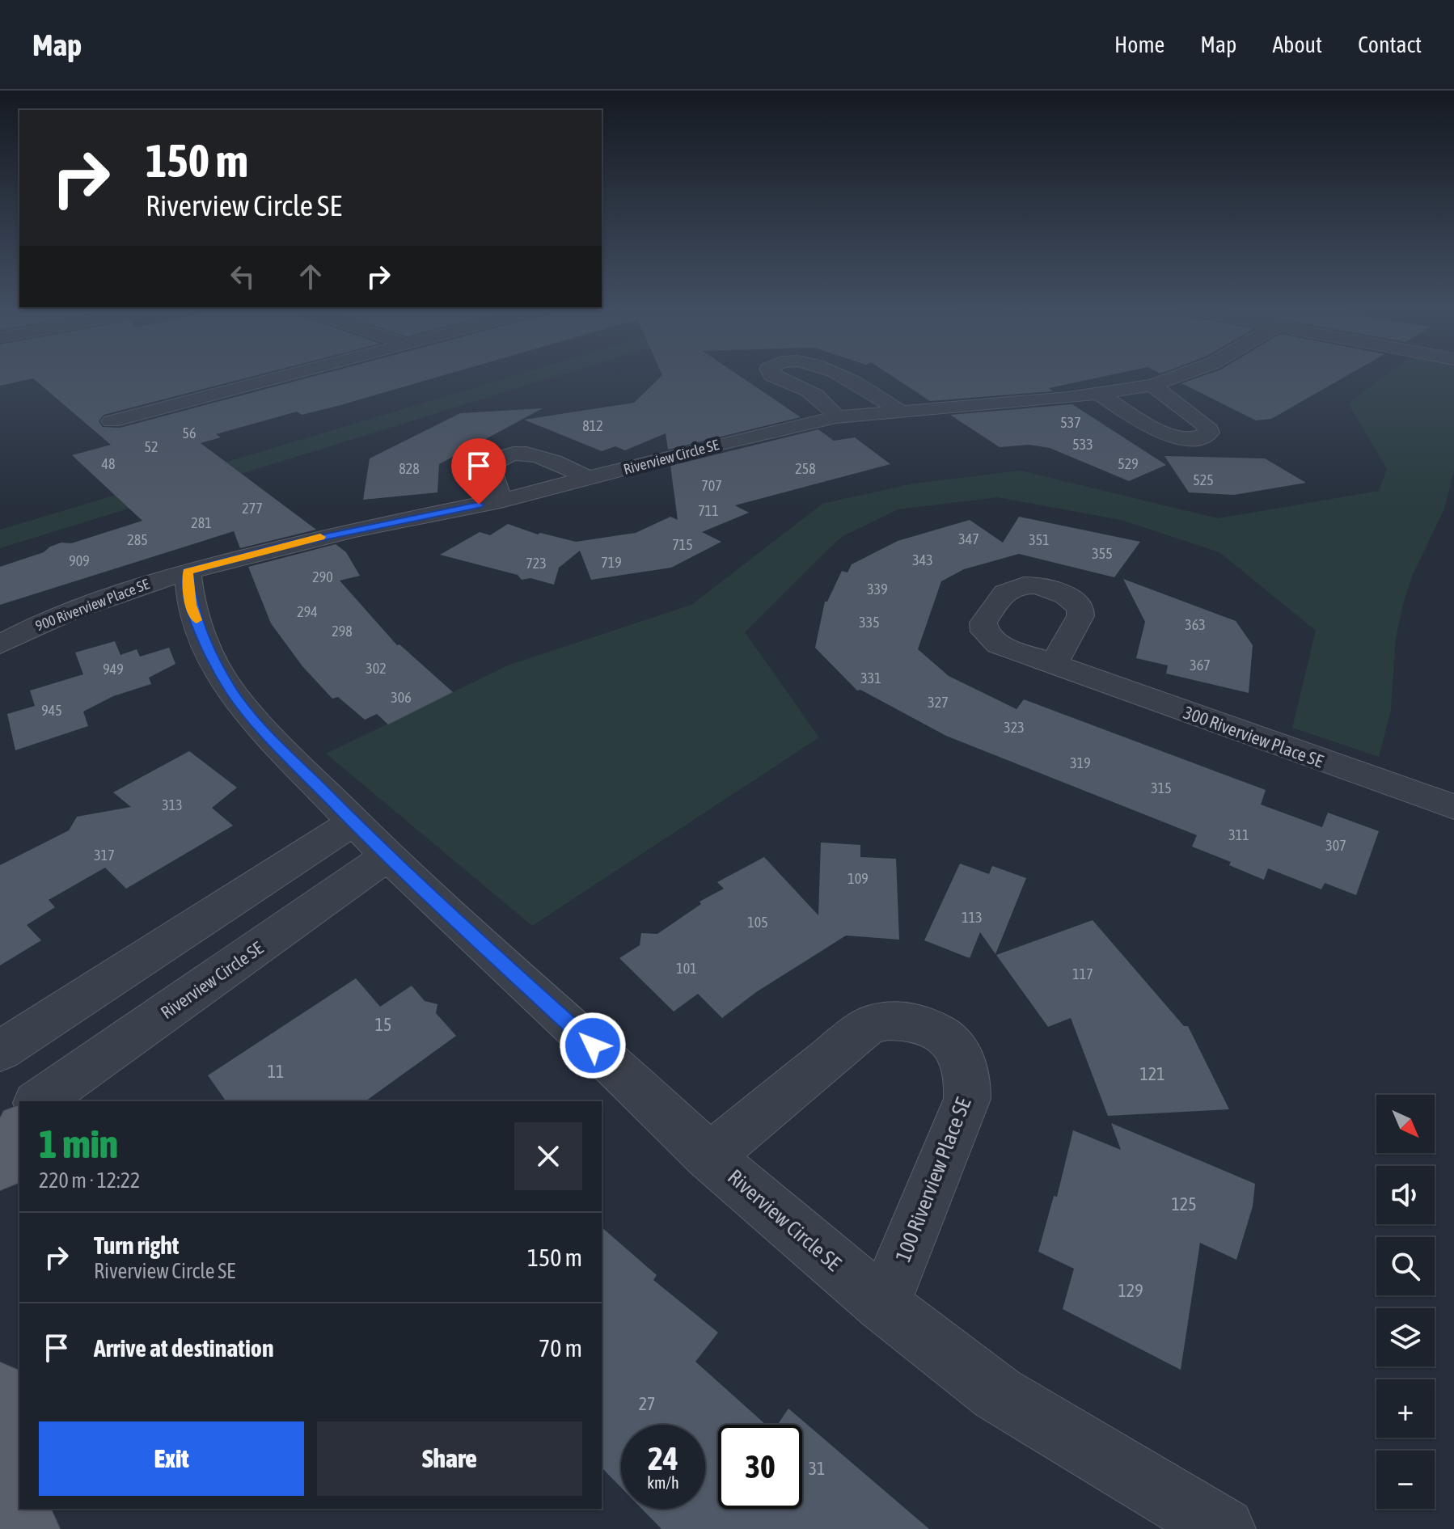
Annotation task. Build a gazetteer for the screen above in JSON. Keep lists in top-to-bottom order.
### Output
{
  "streets": {
    "street": [
      "Riverview Circle SE",
      "900 Riverview Place SE",
      "300 Riverview Place SE",
      "100 Riverview Place SE"
    ]
  },
  "crossings": [
    ["Riverview Circle SE", "900 Riverview Place SE"],
    ["Riverview Circle SE", "100 Riverview Place SE"]
  ],
  "house_numbers": [
    "537",
    "812",
    "56",
    "533",
    "52",
    "48",
    "529",
    "828",
    "258",
    "525",
    "707",
    "277",
    "711",
    "281",
    "347",
    "285",
    "351",
    "715",
    "355",
    "343",
    "909",
    "719",
    "723",
    "290",
    "339",
    "294",
    "335",
    "363",
    "298",
    "367",
    "302",
    "949",
    "331",
    "306",
    "327",
    "945",
    "323",
    "319",
    "315",
    "313",
    "311",
    "307",
    "317",
    "109",
    "113",
    "105",
    "101",
    "117",
    "15",
    "11",
    "121",
    "125",
    "129",
    "27",
    "31"
  ],
  "north": "bottom right",
  "page": {
    "header": "Map",
    "nav": [
      "Home",
      "Map",
      "About",
      "Contact"
    ],
    "turn": ["150 m", "Riverview Circle SE"],
    "map_buttons": ["+", "−"],
    "heading": ["1 min", "220 m · 12:22"],
    "list": [
      {
        "name": "Turn right",
        "note": "Riverview Circle SE",
        "value": "150 m"
      },
      {
        "name": "Arrive at destination",
        "value": "70 m"
      }
    ],
    "buttons": ["Exit", "Share"],
    "speed": "24 km/h",
    "limit": "30"
  }
}
